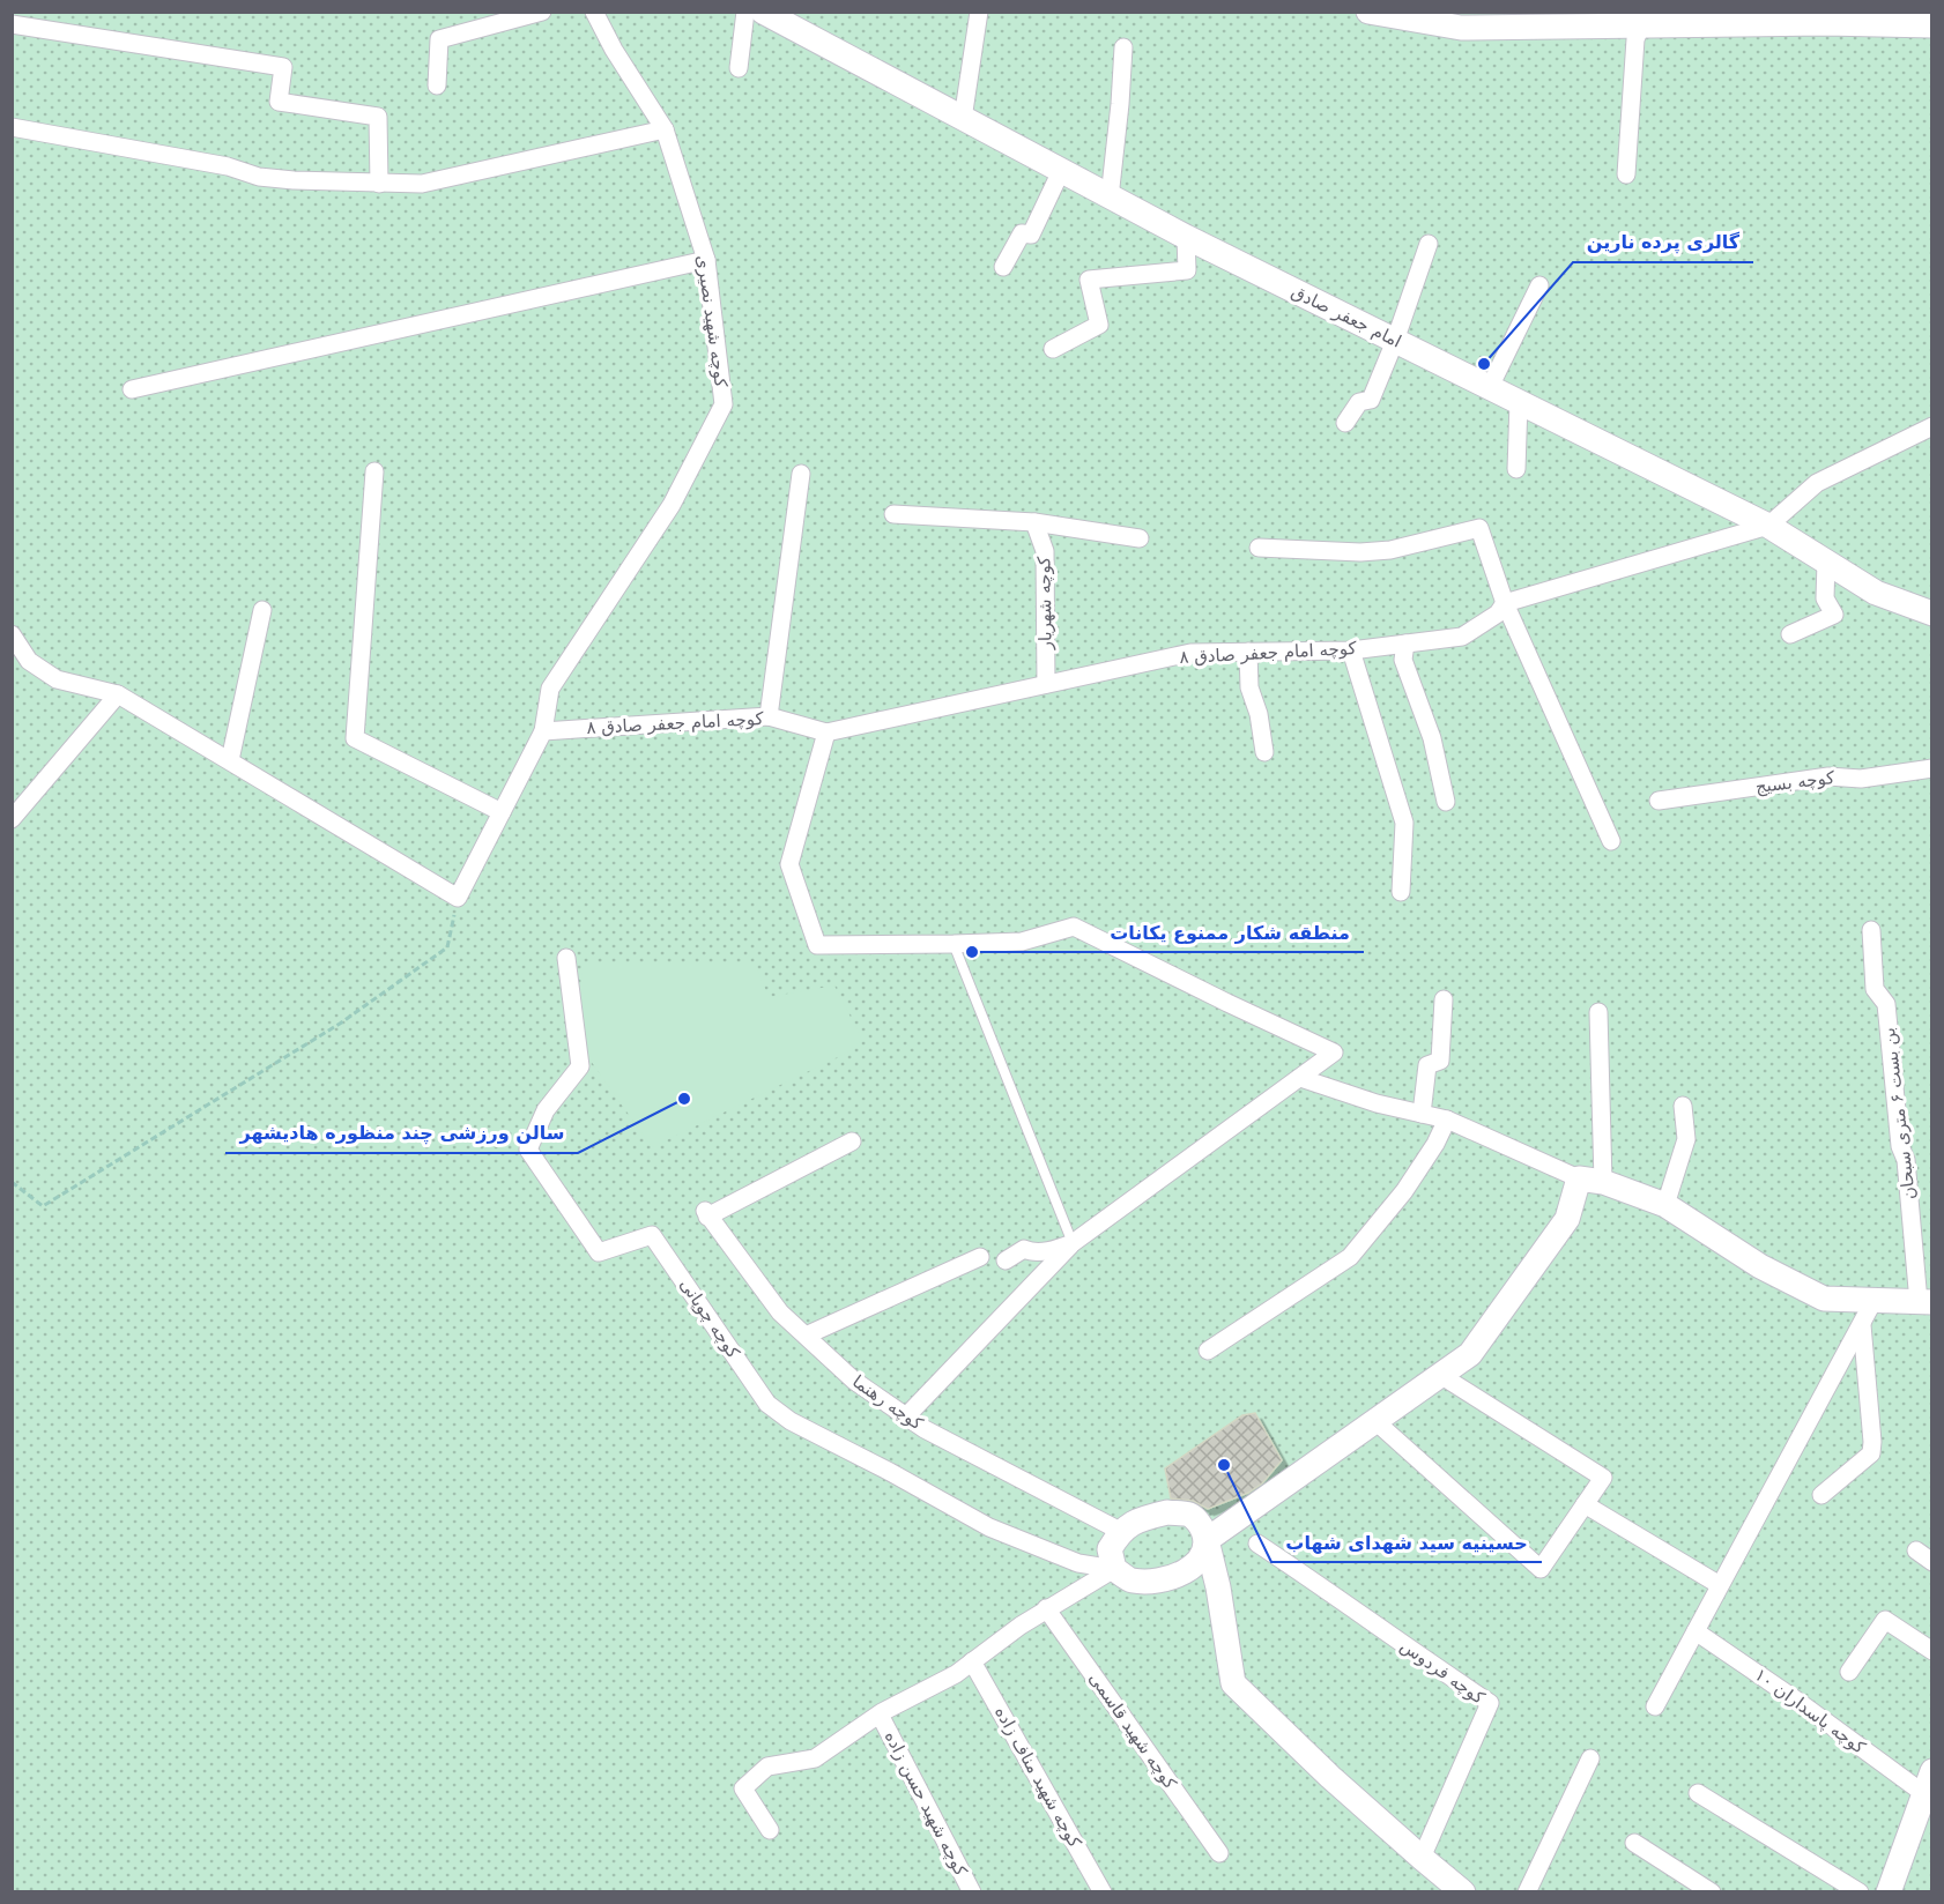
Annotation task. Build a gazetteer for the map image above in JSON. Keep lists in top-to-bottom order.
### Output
{
  "streets": {
    "main road": ["امام جعفر صادق"],
    "street": [
      "کوچه شهید نصیری",
      "کوچه شهریار",
      "کوچه امام جعفر صادق ۸",
      "کوچه بسیج",
      "بن بست ۶ متری سبحان",
      "کوچه چوپانی",
      "کوچه رهنما",
      "کوچه فردوس",
      "کوچه پاسداران ۱۰",
      "کوچه شهید قاسمی",
      "کوچه شهید مناف زاده",
      "کوچه شهید حسن زاده"
    ]
  },
  "crossings": [
    ["امام جعفر صادق", "کوچه امام جعفر صادق ۸"],
    ["کوچه شهید نصیری", "کوچه امام جعفر صادق ۸"],
    ["کوچه شهریار", "کوچه امام جعفر صادق ۸"],
    ["کوچه چوپانی", "کوچه رهنما"]
  ],
  "places": [
    "گالری پرده نارین",
    "منطقه شکار ممنوع یکانات",
    "سالن ورزشی چند منظوره هادیشهر",
    "حسینیه سید شهدای شهاب"
  ]
}
